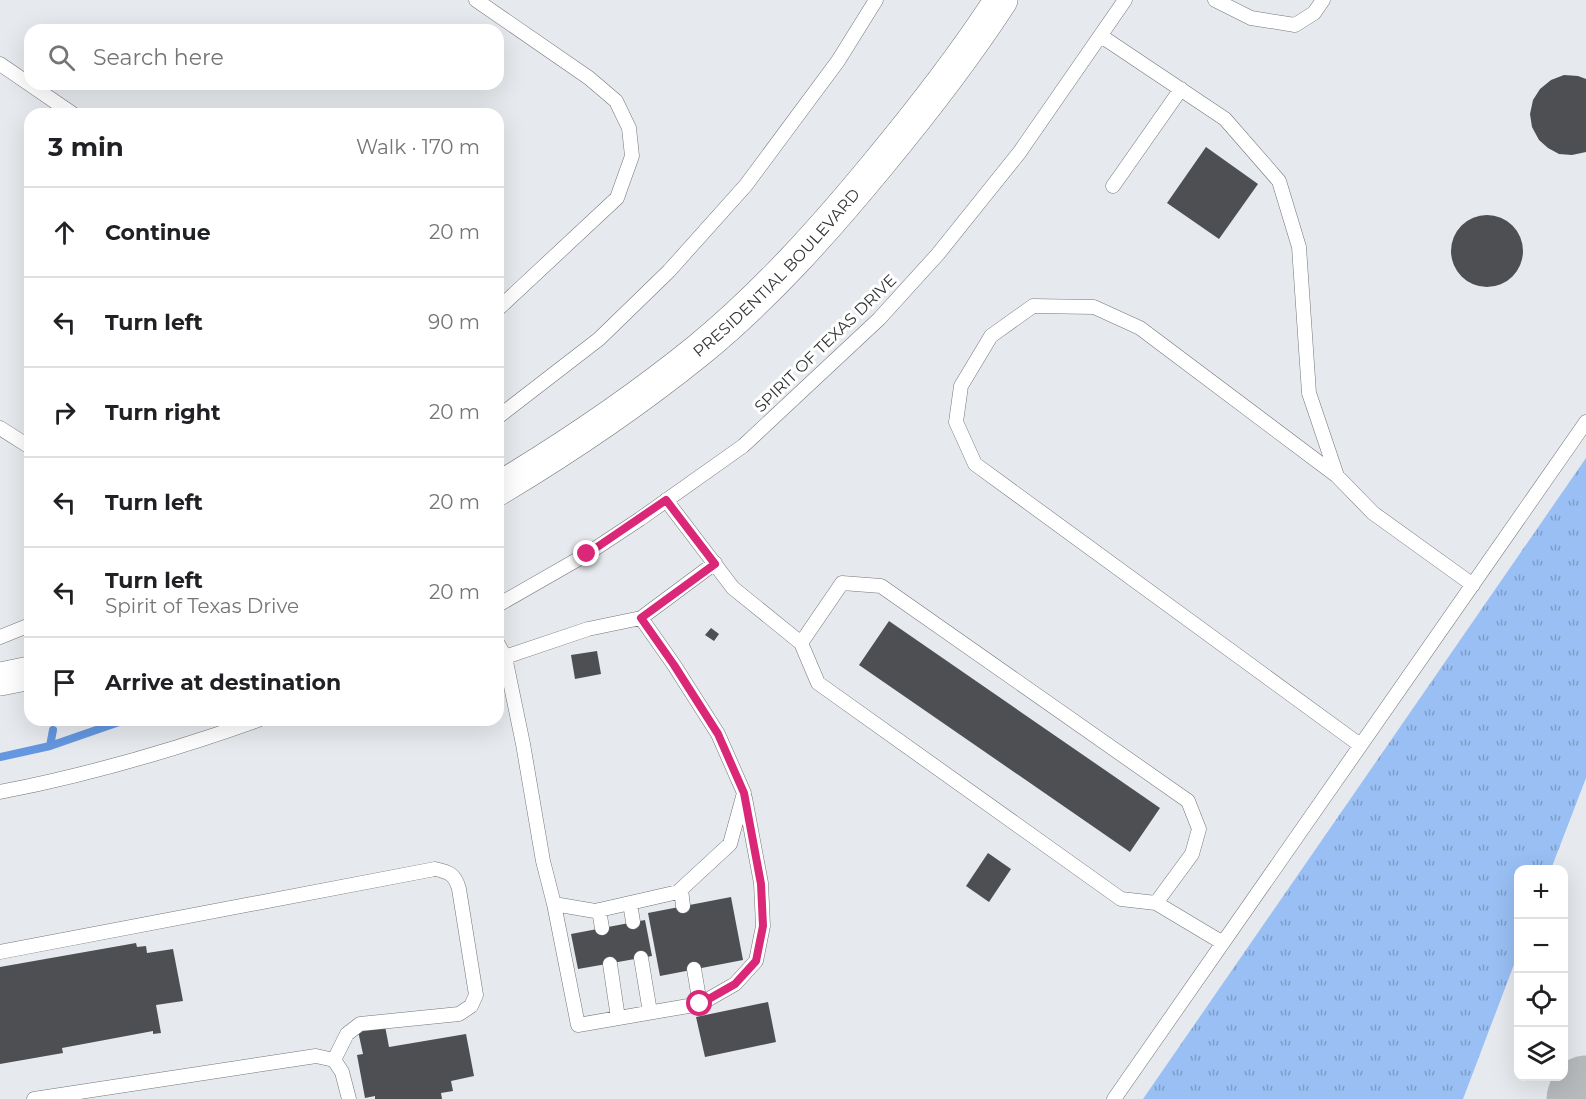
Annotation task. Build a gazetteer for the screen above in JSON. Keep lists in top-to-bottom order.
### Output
{
  "streets": {
    "main road": ["PRESIDENTIAL BOULEVARD"],
    "lane": ["SPIRIT OF TEXAS DRIVE"]
  },
  "page": {
    "search": "Search here",
    "heading": ["3 min", "Walk · 170 m"],
    "list": [
      ["Continue", "20 m"],
      ["Turn left", "90 m"],
      ["Turn right", "20 m"],
      ["Turn left", "20 m"],
      ["Turn left", "Spirit of Texas Drive", "20 m"],
      "Arrive at destination"
    ],
    "map_buttons": ["+", "−"]
  }
}
